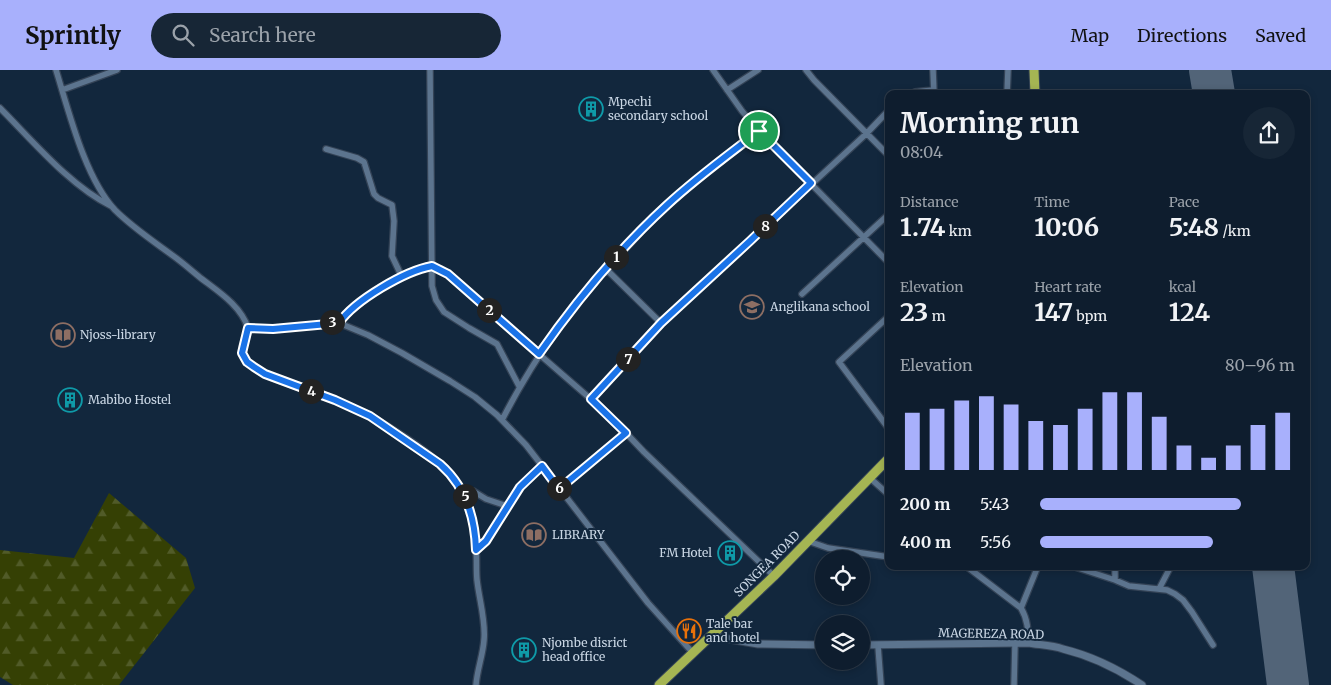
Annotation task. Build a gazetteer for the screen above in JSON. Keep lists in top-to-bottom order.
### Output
{
  "streets": {
    "highway": ["SONGEA ROAD"],
    "street": ["MAGEREZA ROAD"]
  },
  "places": {
    "building": [
      "Mpechi secondary school",
      "Mabibo Hostel",
      "FM Hotel",
      "Njombe disrict head office"
    ],
    "school or university": ["Anglikana school"],
    "library": ["Njoss-library", "LIBRARY"],
    "restaurant": ["Tale bar and hotel"]
  },
  "page": {
    "header": "Sprintly",
    "search": "Search here",
    "nav": ["Map", "Directions", "Saved"],
    "heading": ["Morning run", "08:04"],
    "stats": [
      ["Distance", "1.74 km"],
      ["Time", "10:06"],
      ["Pace", "5:48 /km"],
      ["Elevation", "23 m"],
      ["Heart rate", "147 bpm"],
      ["kcal", "124"]
    ],
    "pins": [
      "8",
      "1",
      "2",
      "3",
      "7",
      "4",
      "6",
      "5"
    ],
    "chart": ["Elevation", "80–96 m"],
    "list": [
      {
        "name": "200 m",
        "note": "5:43"
      },
      {
        "name": "400 m",
        "note": "5:56"
      }
    ]
  }
}
